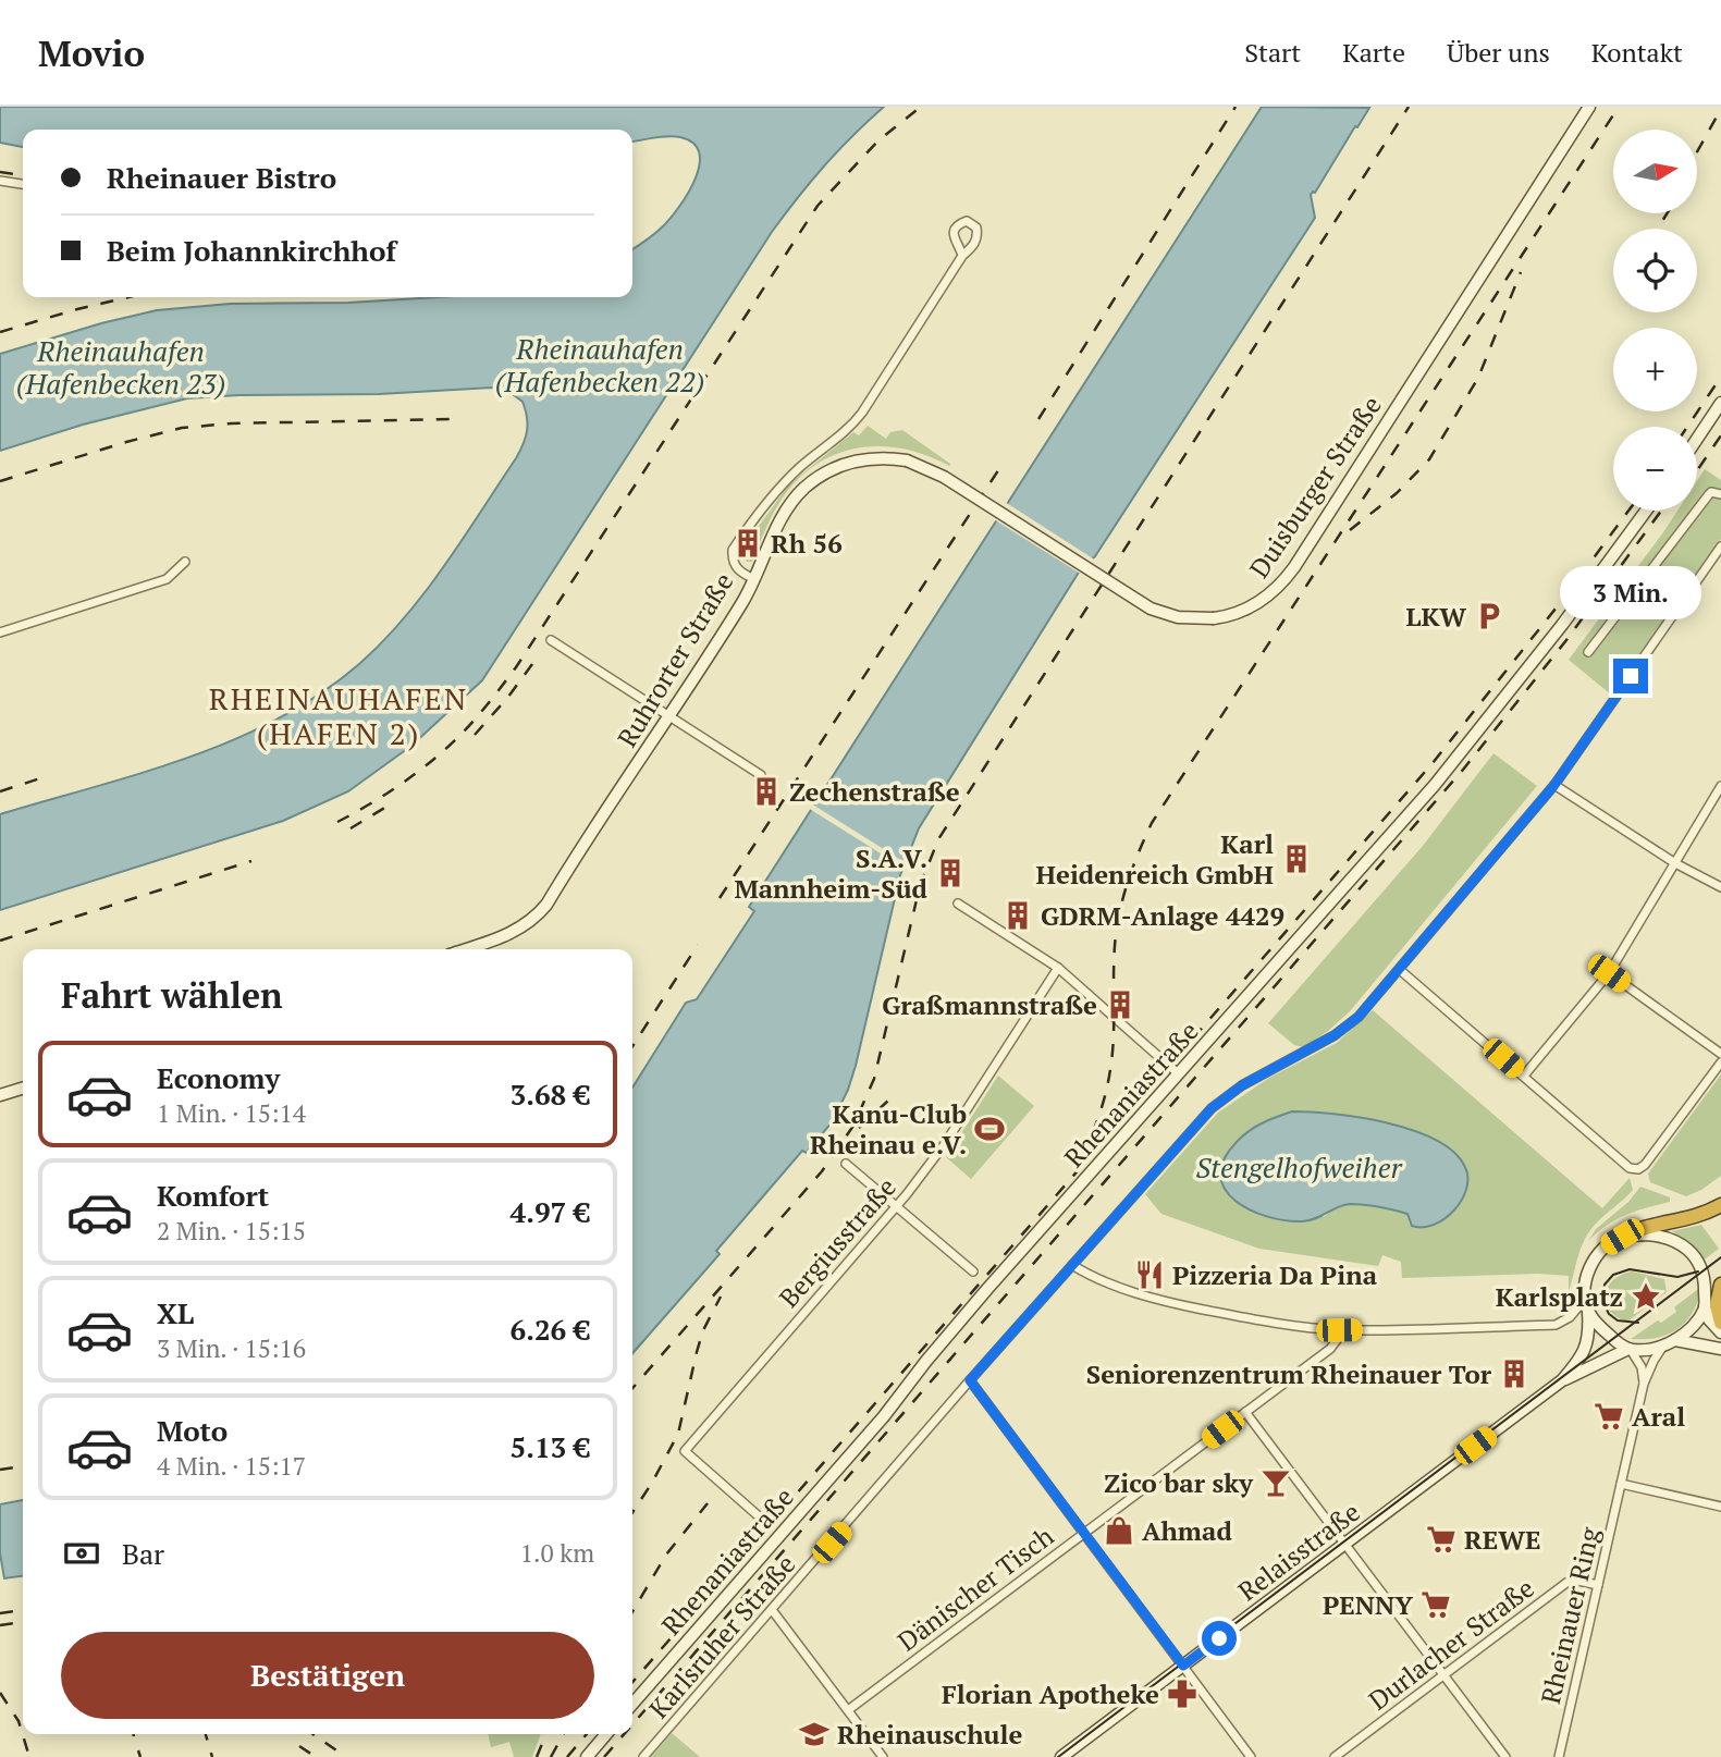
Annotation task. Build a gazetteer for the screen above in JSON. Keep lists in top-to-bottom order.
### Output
{
  "streets": {
    "street": [
      "Duisburger Straße",
      "Ruhrorter Straße",
      "Rhenaniastraße",
      "Bergiusstraße",
      "Relaisstraße",
      "Dänischer Tisch",
      "Rheinauer Ring",
      "Karlsruher Straße",
      "Durlacher Straße"
    ]
  },
  "crossings": [
    ["Duisburger Straße", "Ruhrorter Straße"],
    ["Relaisstraße", "Rheinauer Ring"],
    ["Rheinauer Ring", "Durlacher Straße"]
  ],
  "districts": ["RHEINAUHAFEN (HAFEN 2)"],
  "water": ["Rheinauhafen (Hafenbecken 22)", "Rheinauhafen (Hafenbecken 23)", "Stengelhofweiher"],
  "places": {
    "building": [
      "Rh 56",
      "Zechenstraße",
      "Karl Heidenreich GmbH",
      "S.A.V. Mannheim-Süd",
      "GDRM-Anlage 4429",
      "Graßmannstraße",
      "Seniorenzentrum Rheinauer Tor"
    ],
    "parking": ["LKW"],
    "sports": ["Kanu-Club Rheinau e.V."],
    "restaurant": ["Pizzeria Da Pina"],
    "place": ["Karlsplatz"],
    "supermarket": ["Aral", "REWE", "PENNY"],
    "bar": ["Zico bar sky"],
    "shop": ["Ahmad"],
    "pharmacy": ["Florian Apotheke"],
    "school or university": ["Rheinauschule"]
  },
  "north": "right",
  "page": {
    "header": "Movio",
    "nav": [
      "Start",
      "Karte",
      "Über uns",
      "Kontakt"
    ],
    "map_buttons": ["+", "−"],
    "banner": ["Rheinauer Bistro", "Beim Johannkirchhof"],
    "bubble": "3 Min.",
    "heading": "Fahrt wählen",
    "list": [
      {
        "name": "Economy",
        "note": "1 Min. · 15:14",
        "value": "3.68 €"
      },
      {
        "name": "Komfort",
        "note": "2 Min. · 15:15",
        "value": "4.97 €"
      },
      {
        "name": "XL",
        "note": "3 Min. · 15:16",
        "value": "6.26 €"
      },
      {
        "name": "Moto",
        "note": "4 Min. · 15:17",
        "value": "5.13 €"
      }
    ],
    "pay": ["Bar", "1.0 km"],
    "buttons": "Bestätigen"
  }
}
